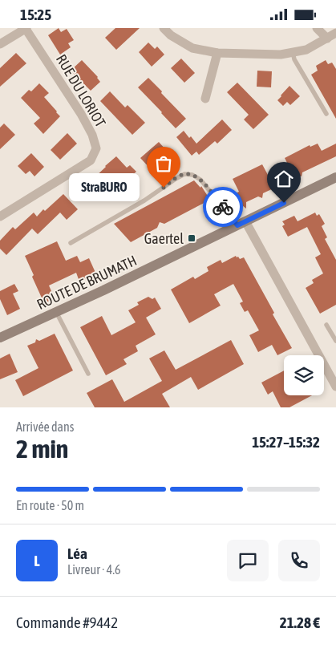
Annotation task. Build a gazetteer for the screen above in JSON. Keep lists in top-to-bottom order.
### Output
{
  "streets": {
    "main road": ["ROUTE DE BRUMATH"],
    "street": ["RUE DU LORIOT"]
  },
  "places": {
    "other": ["StraBURO"],
    "transit": ["Gaertel"]
  },
  "page": {
    "status": "15:25",
    "bubble": "StraBURO",
    "heading": ["2 min", "Arrivée dans", "15:27–15:32"],
    "panel": [
      "Léa",
      "Livreur · 4.6",
      "Commande #9442",
      "21.28 €"
    ],
    "bar": "En route · 50 m",
    "round": "L"
  }
}
